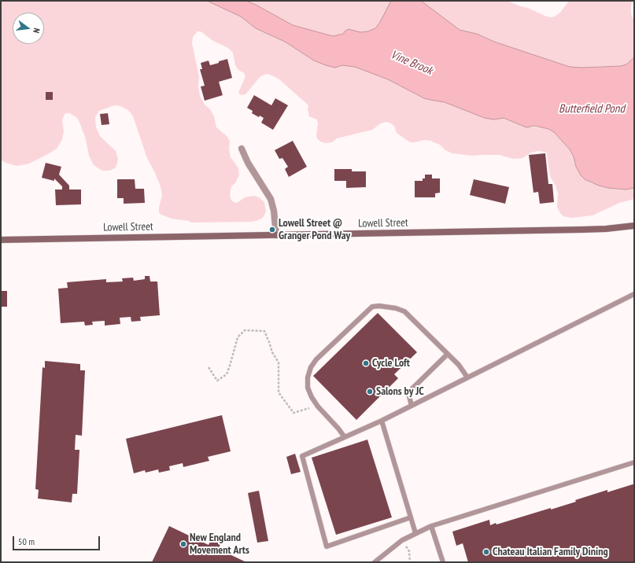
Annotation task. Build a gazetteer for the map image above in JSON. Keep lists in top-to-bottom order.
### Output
{
  "streets": {
    "main road": ["Lowell Street"]
  },
  "water": ["Vine Brook", "Butterfield Pond"],
  "places": [
    "Lowell Street @ Granger Pond Way",
    "Cycle Loft",
    "Salons by JC",
    "New England Movement Arts",
    "Chateau Italian Family Dining"
  ],
  "scale_bar": "50 m",
  "north": "right"
}
